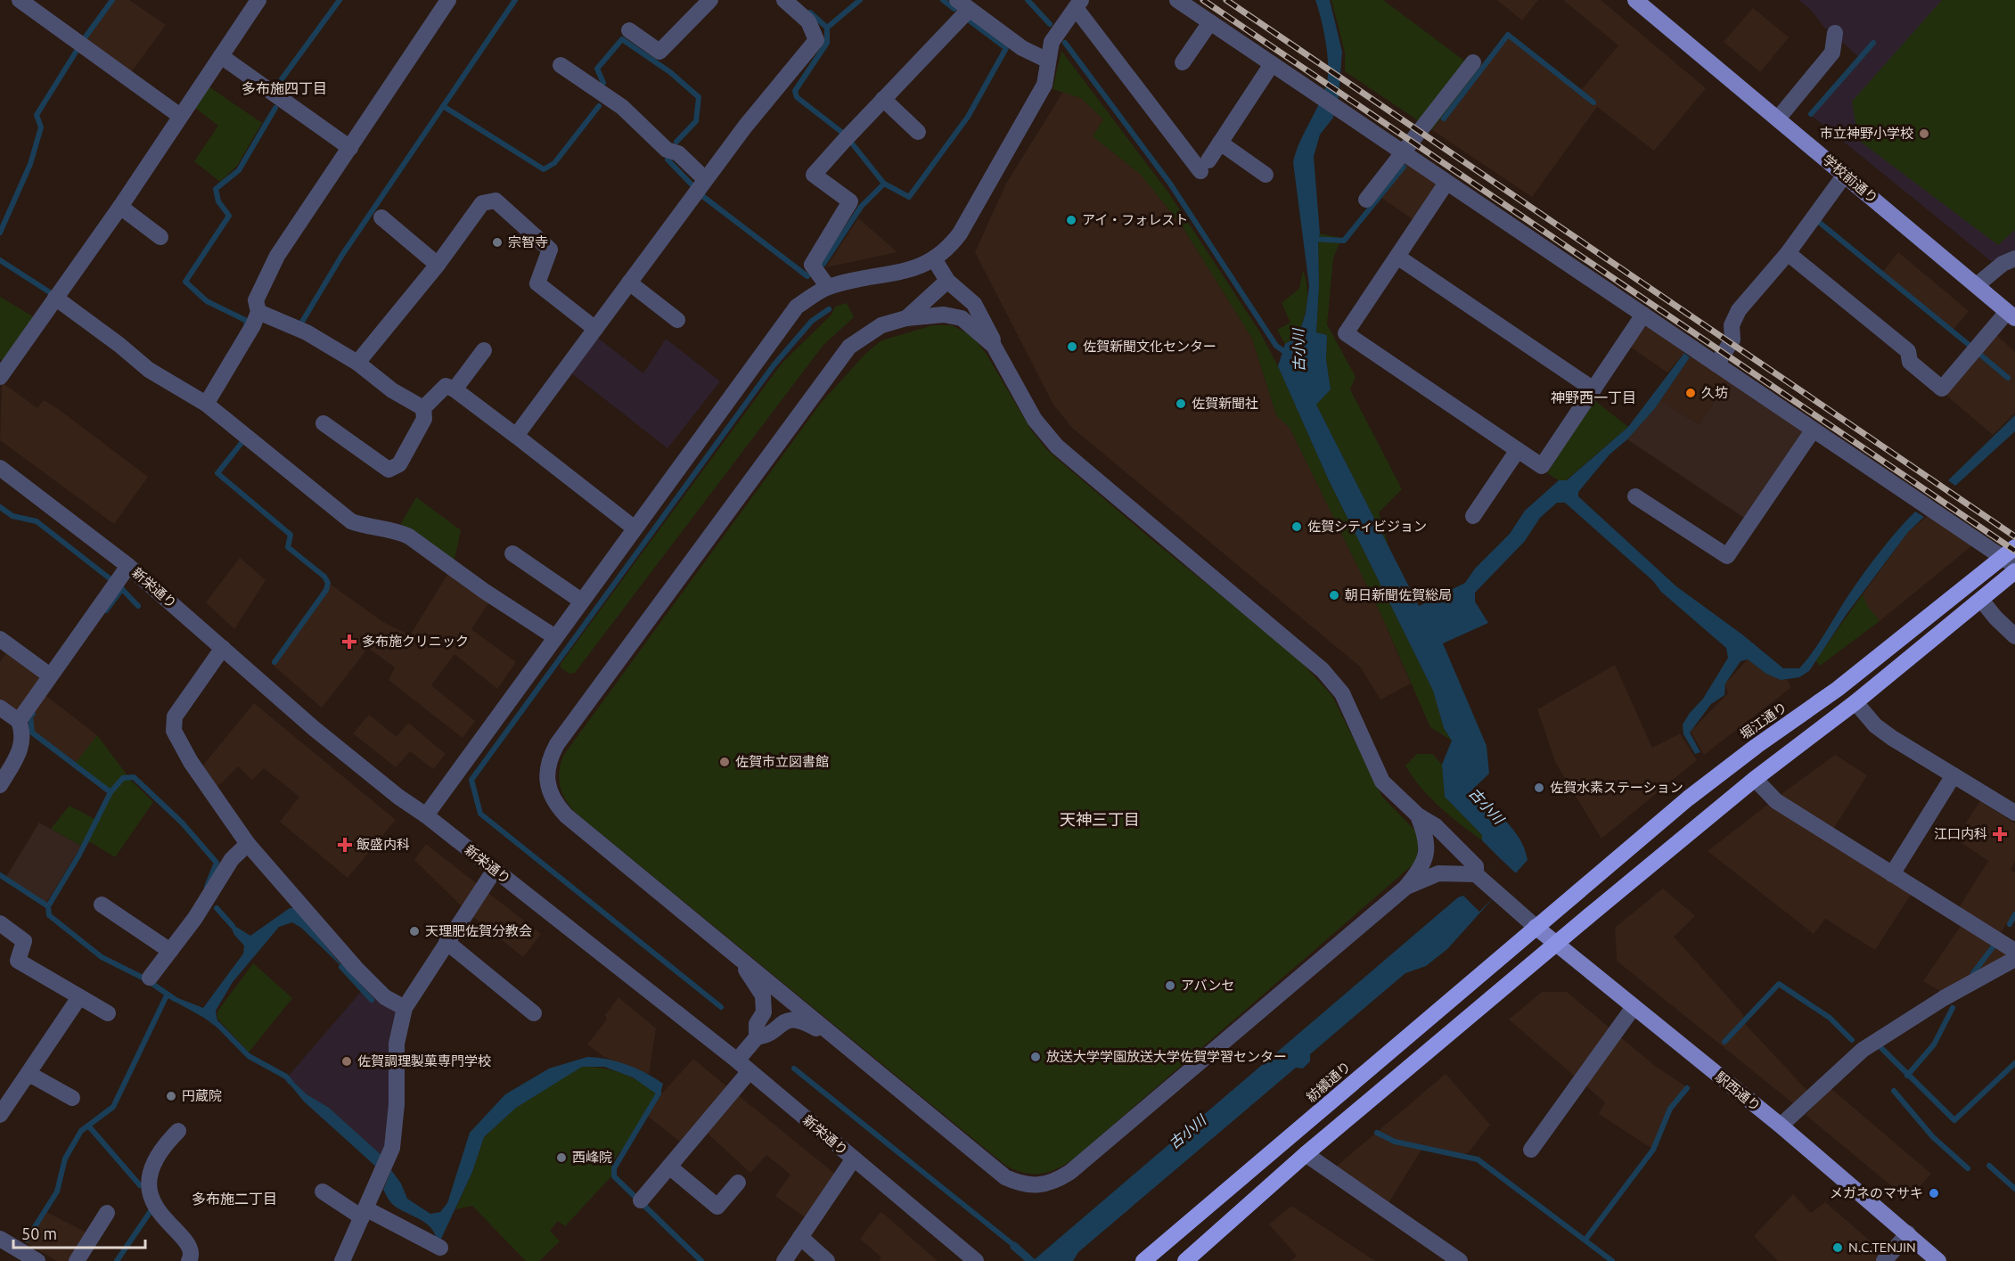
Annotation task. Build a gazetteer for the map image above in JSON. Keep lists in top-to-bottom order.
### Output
{
  "streets": {
    "highway": ["堀江通り", "紡績通り"],
    "main road": ["学校前通り", "駅西通り"],
    "street": ["新栄通り"]
  },
  "crossings": [
    ["堀江通り", "紡績通り"],
    ["堀江通り", "駅西通り"],
    ["紡績通り", "駅西通り"]
  ],
  "districts": [
    "多布施四丁目",
    "神野西一丁目",
    "天神三丁目",
    "多布施二丁目"
  ],
  "water": ["古小川"],
  "places": {
    "other": [
      "市立神野小学校",
      "アイ・フォレスト",
      "宗智寺",
      "佐賀新聞文化センター",
      "久坊",
      "佐賀新聞社",
      "佐賀シティビジョン",
      "朝日新聞佐賀総局",
      "佐賀市立図書館",
      "佐賀水素ステーション",
      "天理肥佐賀分教会",
      "アバンセ",
      "放送大学学園放送大学佐賀学習センター",
      "佐賀調理製菓専門学校",
      "円蔵院",
      "西峰院",
      "メガネのマサキ",
      "N.C.TENJIN"
    ],
    "health": ["多布施クリニック", "江口内科", "飯盛内科"]
  },
  "scale_bar": "50 m"
}
